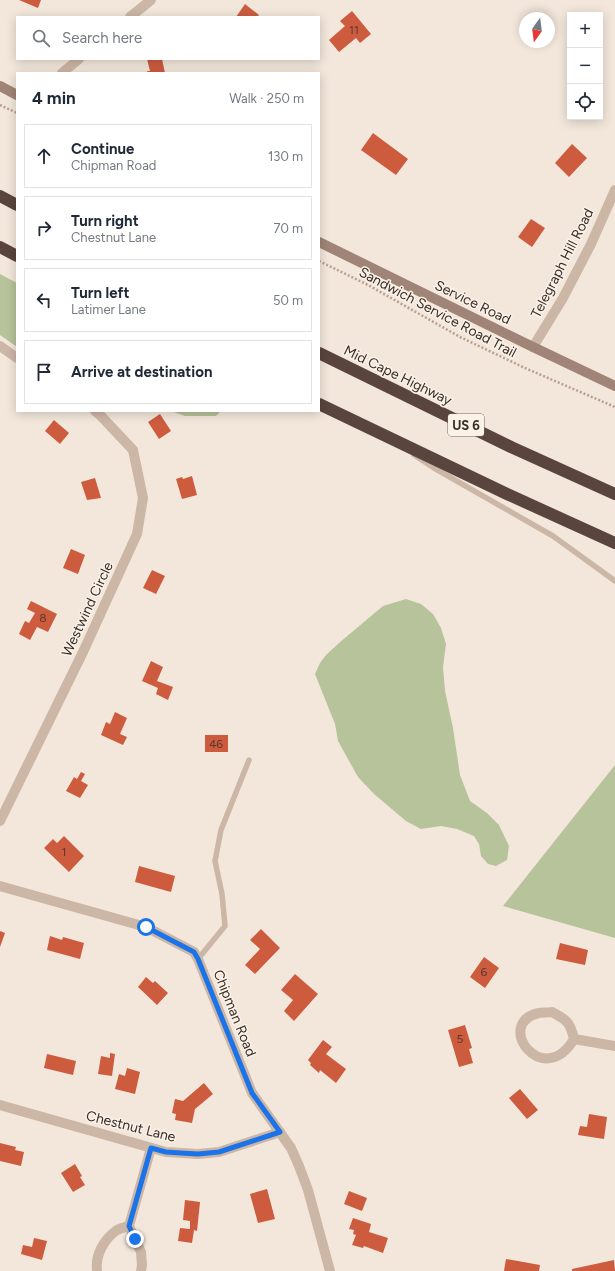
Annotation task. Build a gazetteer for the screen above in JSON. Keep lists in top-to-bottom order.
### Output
{
  "streets": {
    "highway": ["Mid Cape Highway", "US 6"],
    "street": [
      "Telegraph Hill Road",
      "Service Road",
      "Westwind Circle",
      "Chipman Road",
      "Chestnut Lane"
    ],
    "path": ["Sandwich Service Road Trail"]
  },
  "crossings": [
    ["Telegraph Hill Road", "Service Road"],
    ["Chipman Road", "Chestnut Lane"]
  ],
  "house_numbers": [
    "11",
    "8",
    "46",
    "1",
    "6",
    "5"
  ],
  "north": "bottom",
  "page": {
    "map_buttons": ["+", "−"],
    "search": "Search here",
    "heading": ["4 min", "Walk · 250 m"],
    "list": [
      ["Continue", "Chipman Road", "130 m"],
      ["Turn right", "Chestnut Lane", "70 m"],
      ["Turn left", "Latimer Lane", "50 m"],
      "Arrive at destination"
    ]
  }
}
